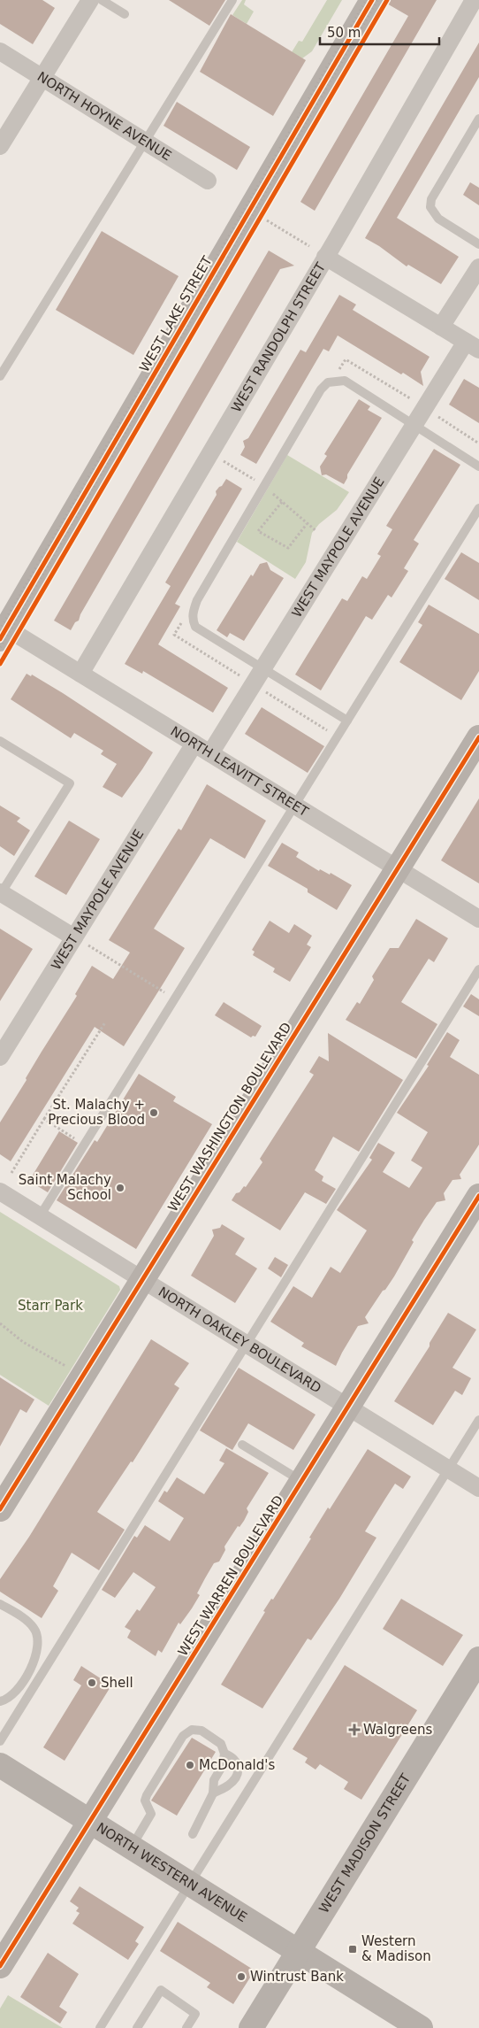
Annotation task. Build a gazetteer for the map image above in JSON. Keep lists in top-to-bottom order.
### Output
{
  "streets": {
    "street": [
      "NORTH HOYNE AVENUE",
      "WEST LAKE STREET",
      "WEST RANDOLPH STREET",
      "WEST MAYPOLE AVENUE",
      "NORTH LEAVITT STREET",
      "WEST WASHINGTON BOULEVARD",
      "NORTH OAKLEY BOULEVARD",
      "WEST WARREN BOULEVARD",
      "WEST MADISON STREET",
      "NORTH WESTERN AVENUE"
    ]
  },
  "crossings": [
    ["WEST LAKE STREET", "NORTH LEAVITT STREET"],
    ["WEST RANDOLPH STREET", "NORTH LEAVITT STREET"],
    ["WEST MAYPOLE AVENUE", "NORTH LEAVITT STREET"],
    ["NORTH LEAVITT STREET", "WEST WASHINGTON BOULEVARD"],
    ["WEST WASHINGTON BOULEVARD", "NORTH OAKLEY BOULEVARD"],
    ["NORTH OAKLEY BOULEVARD", "WEST WARREN BOULEVARD"],
    ["WEST WARREN BOULEVARD", "NORTH WESTERN AVENUE"],
    ["WEST MADISON STREET", "NORTH WESTERN AVENUE"]
  ],
  "parks": ["Starr Park"],
  "places": {
    "other": [
      "St. Malachy + Precious Blood",
      "Saint Malachy School",
      "Shell",
      "McDonald's",
      "Wintrust Bank"
    ],
    "health": ["Walgreens"],
    "transit": ["Western & Madison"]
  },
  "scale_bar": "50 m"
}
